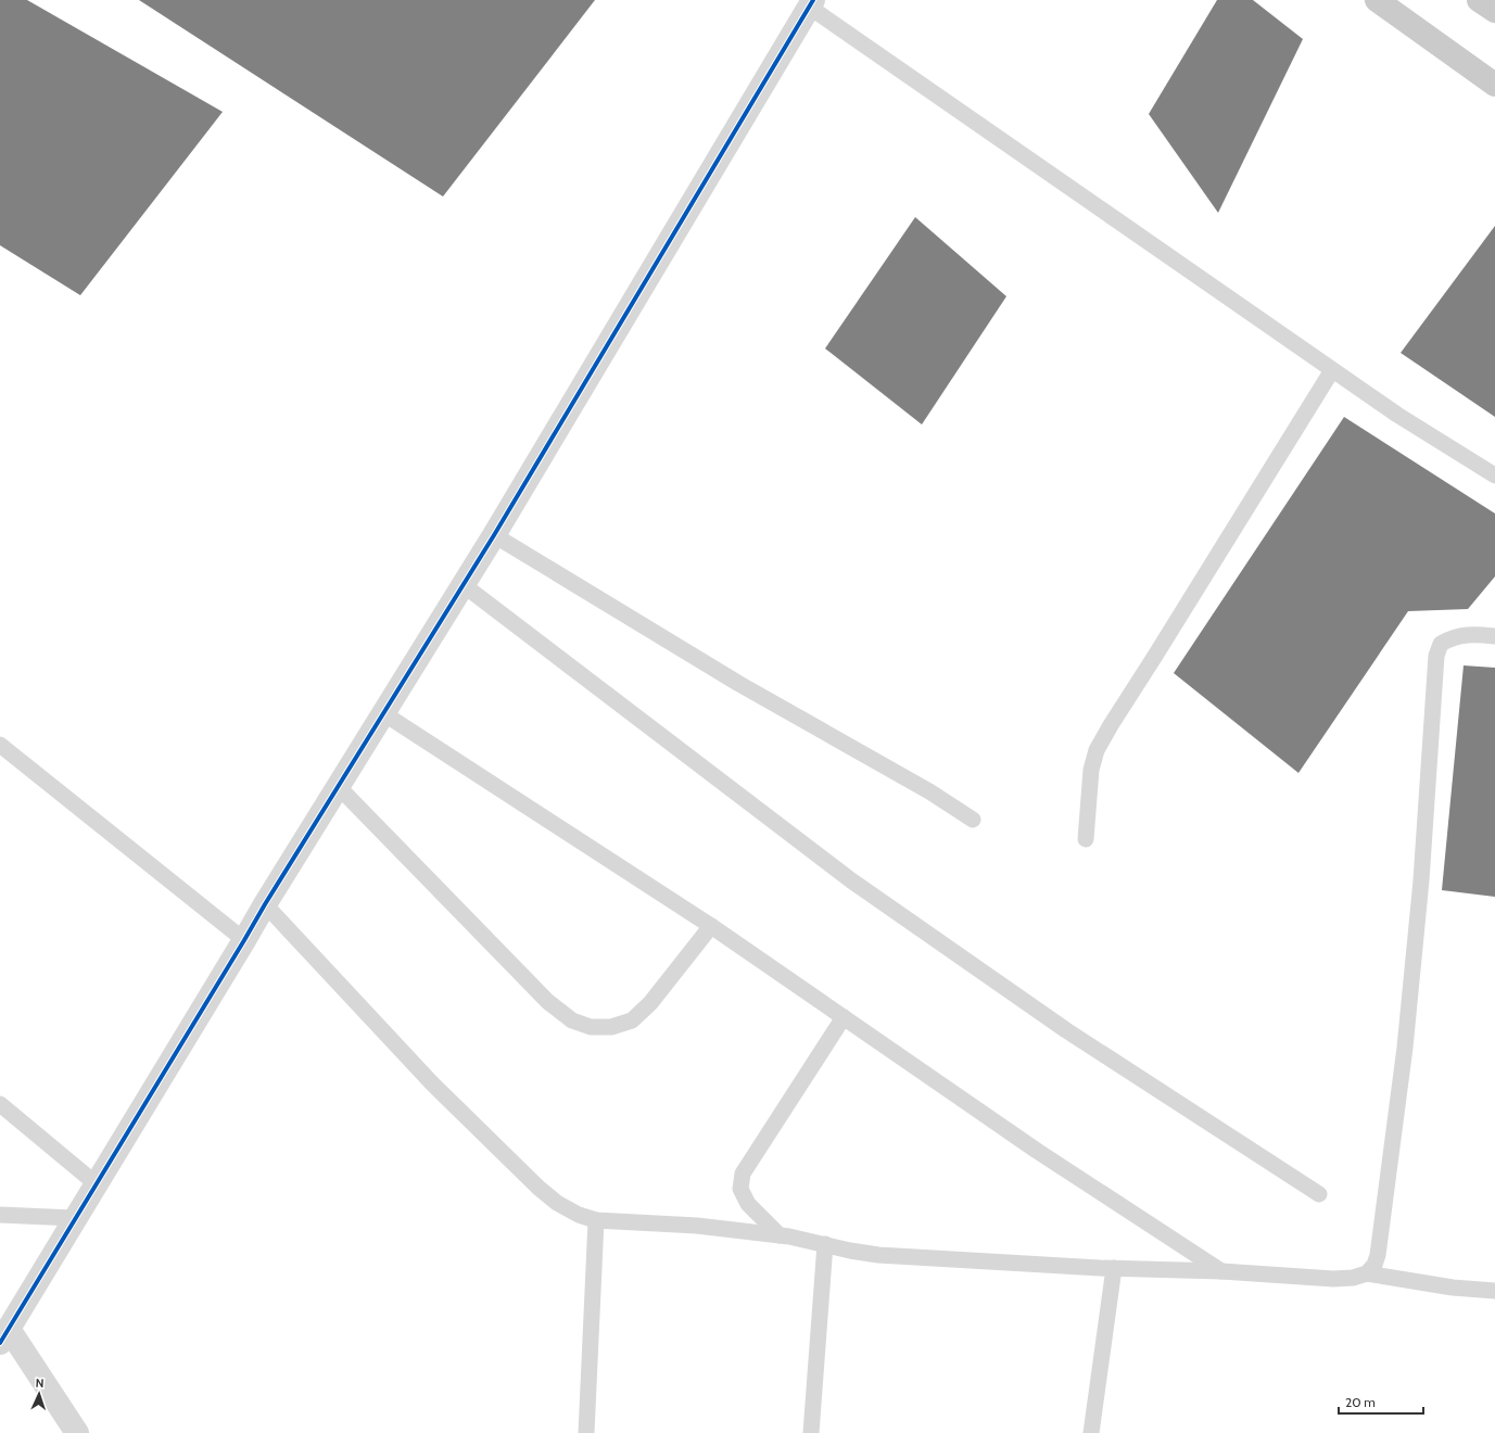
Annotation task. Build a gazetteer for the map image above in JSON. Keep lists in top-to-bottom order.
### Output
{
  "scale_bar": "20 m",
  "north": "top"
}
